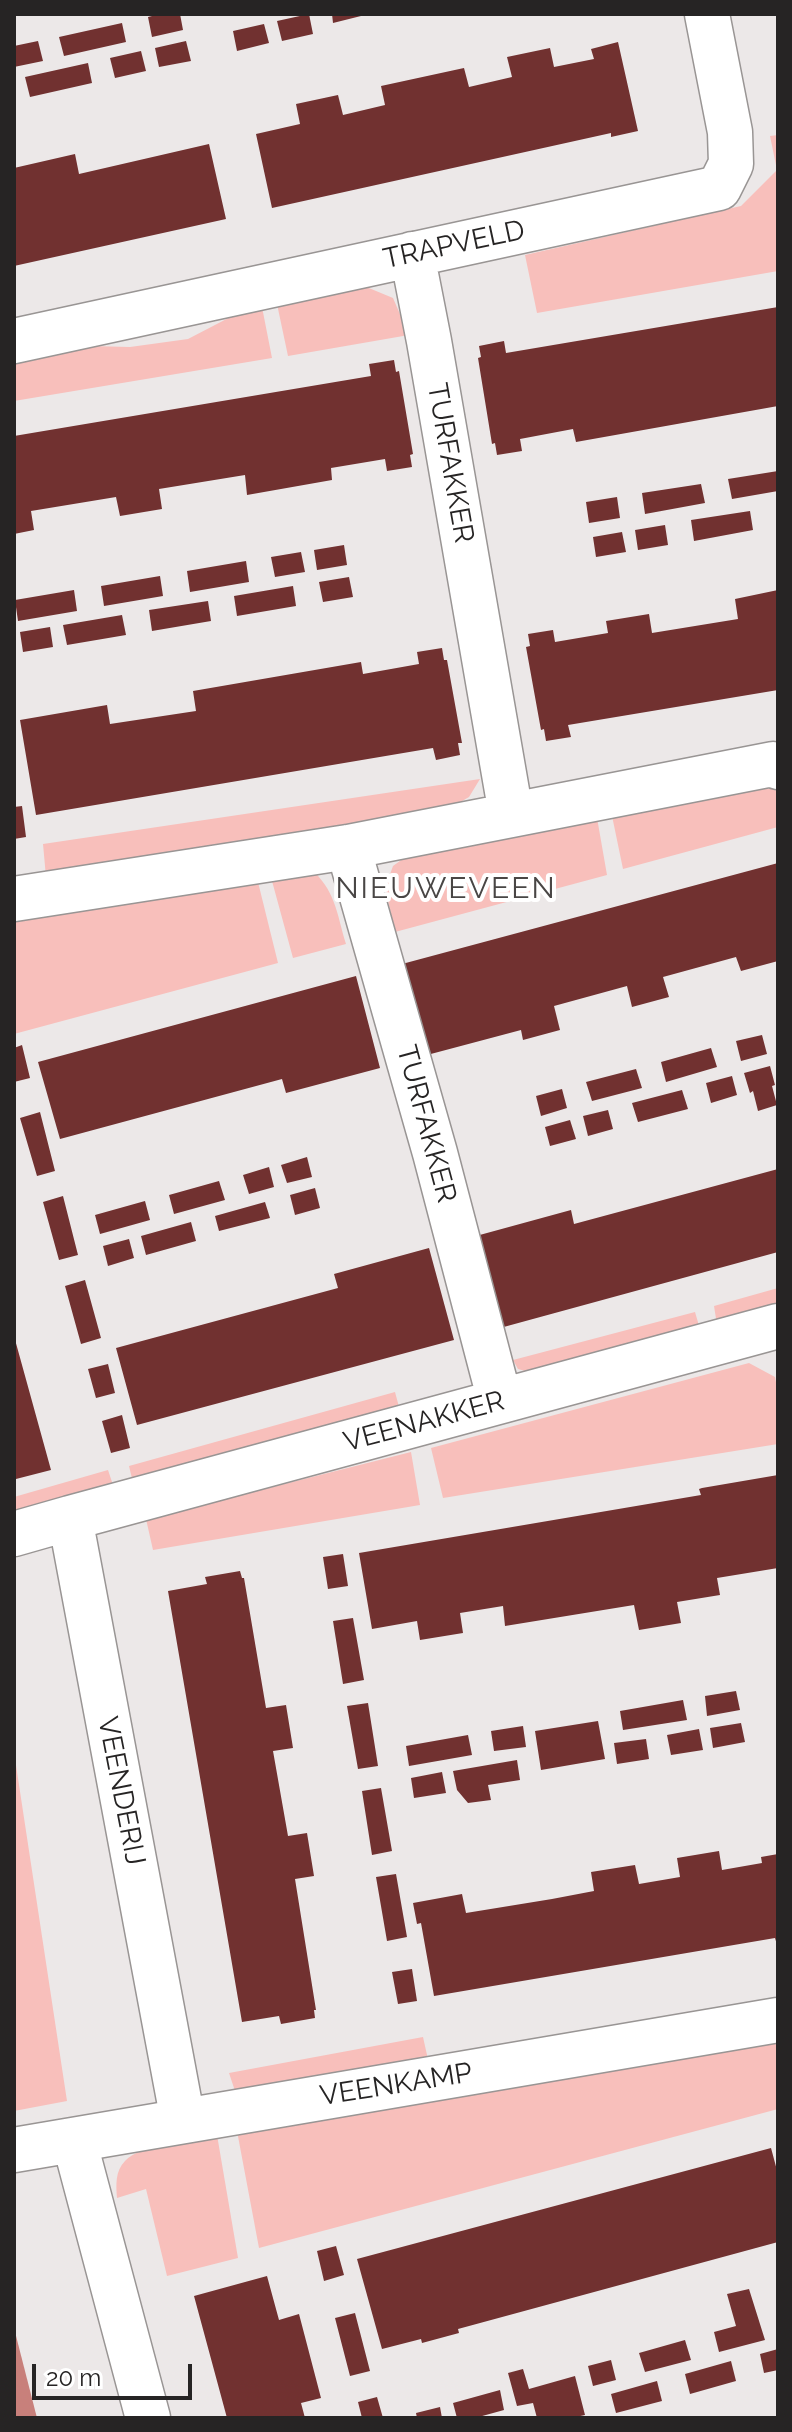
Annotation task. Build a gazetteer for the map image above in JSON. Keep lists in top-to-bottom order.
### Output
{
  "streets": {
    "street": [
      "TRAPVELD",
      "TURFAKKER",
      "VEENAKKER",
      "VEENDERIJ",
      "VEENKAMP"
    ]
  },
  "crossings": [
    ["TRAPVELD", "TURFAKKER"],
    ["TURFAKKER", "VEENAKKER"],
    ["VEENAKKER", "VEENDERIJ"],
    ["VEENDERIJ", "VEENKAMP"]
  ],
  "districts": ["NIEUWEVEEN"],
  "scale_bar": "20 m"
}
